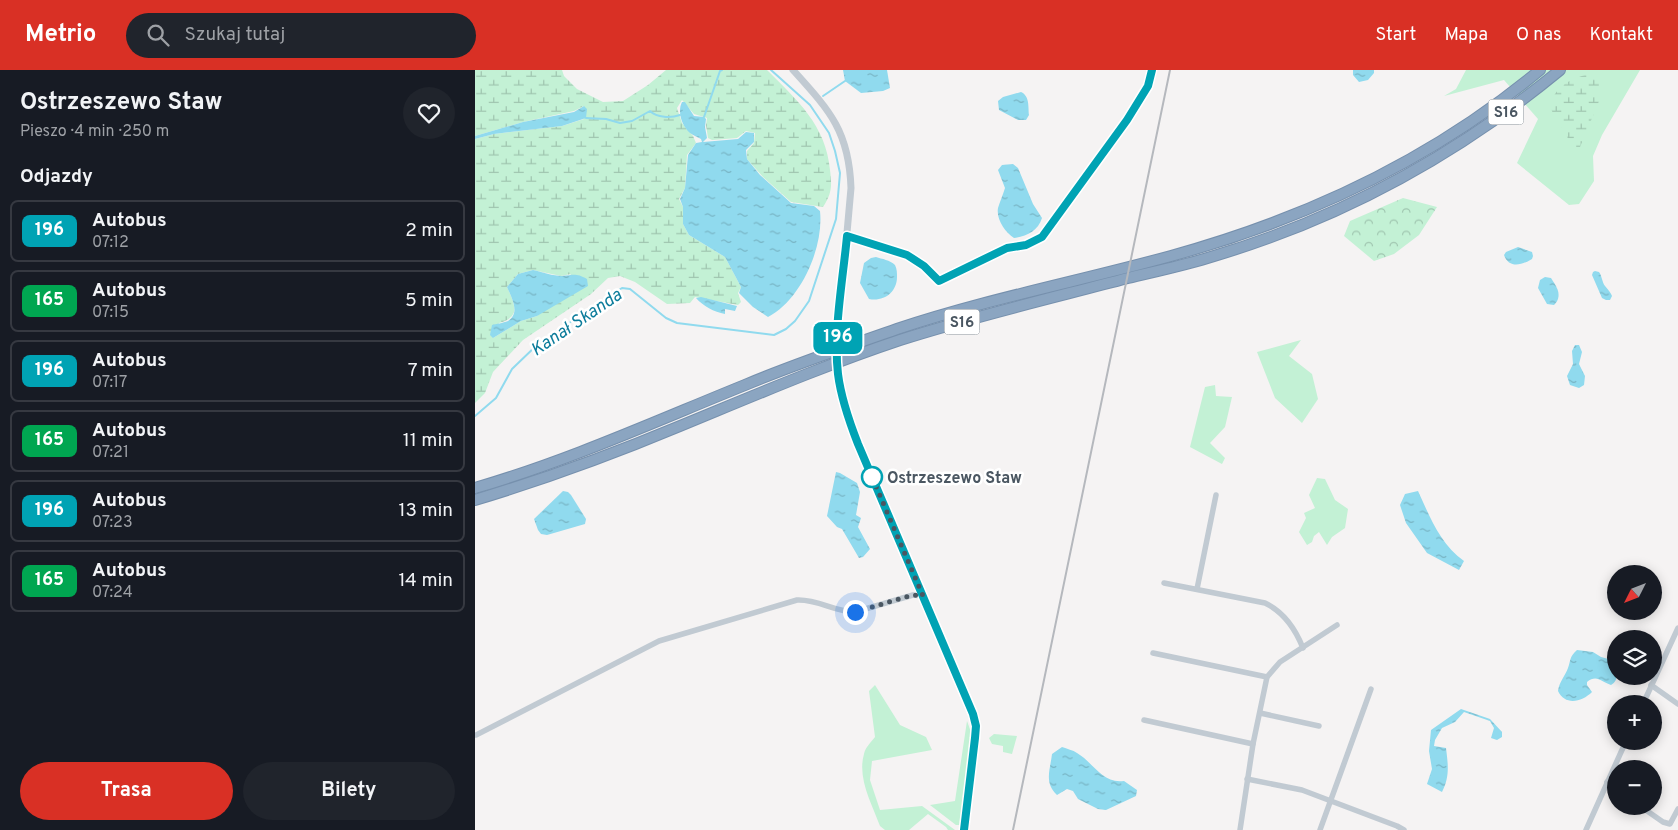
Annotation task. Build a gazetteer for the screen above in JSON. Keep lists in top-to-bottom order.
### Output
{
  "streets": {
    "highway": ["S16"]
  },
  "water": ["Kanał Skanda"],
  "places": ["Ostrzeszewo Staw"],
  "lines": ["bus line 196"],
  "north": "bottom left",
  "page": {
    "header": "Metrio",
    "search": "Szukaj tutaj",
    "nav": [
      "Start",
      "Mapa",
      "O nas",
      "Kontakt"
    ],
    "heading": [
      ["Ostrzeszewo Staw", "Pieszo · 4 min · 250 m"],
      "Odjazdy"
    ],
    "on_map": "196",
    "list": [
      {
        "mark": "196",
        "name": "Autobus",
        "note": "07:12",
        "value": "2 min"
      },
      {
        "mark": "165",
        "name": "Autobus",
        "note": "07:15",
        "value": "5 min"
      },
      {
        "mark": "196",
        "name": "Autobus",
        "note": "07:17",
        "value": "7 min"
      },
      {
        "mark": "165",
        "name": "Autobus",
        "note": "07:21",
        "value": "11 min"
      },
      {
        "mark": "196",
        "name": "Autobus",
        "note": "07:23",
        "value": "13 min"
      },
      {
        "mark": "165",
        "name": "Autobus",
        "note": "07:24",
        "value": "14 min"
      }
    ],
    "map_buttons": ["+", "−"],
    "buttons": ["Trasa", "Bilety"]
  }
}
